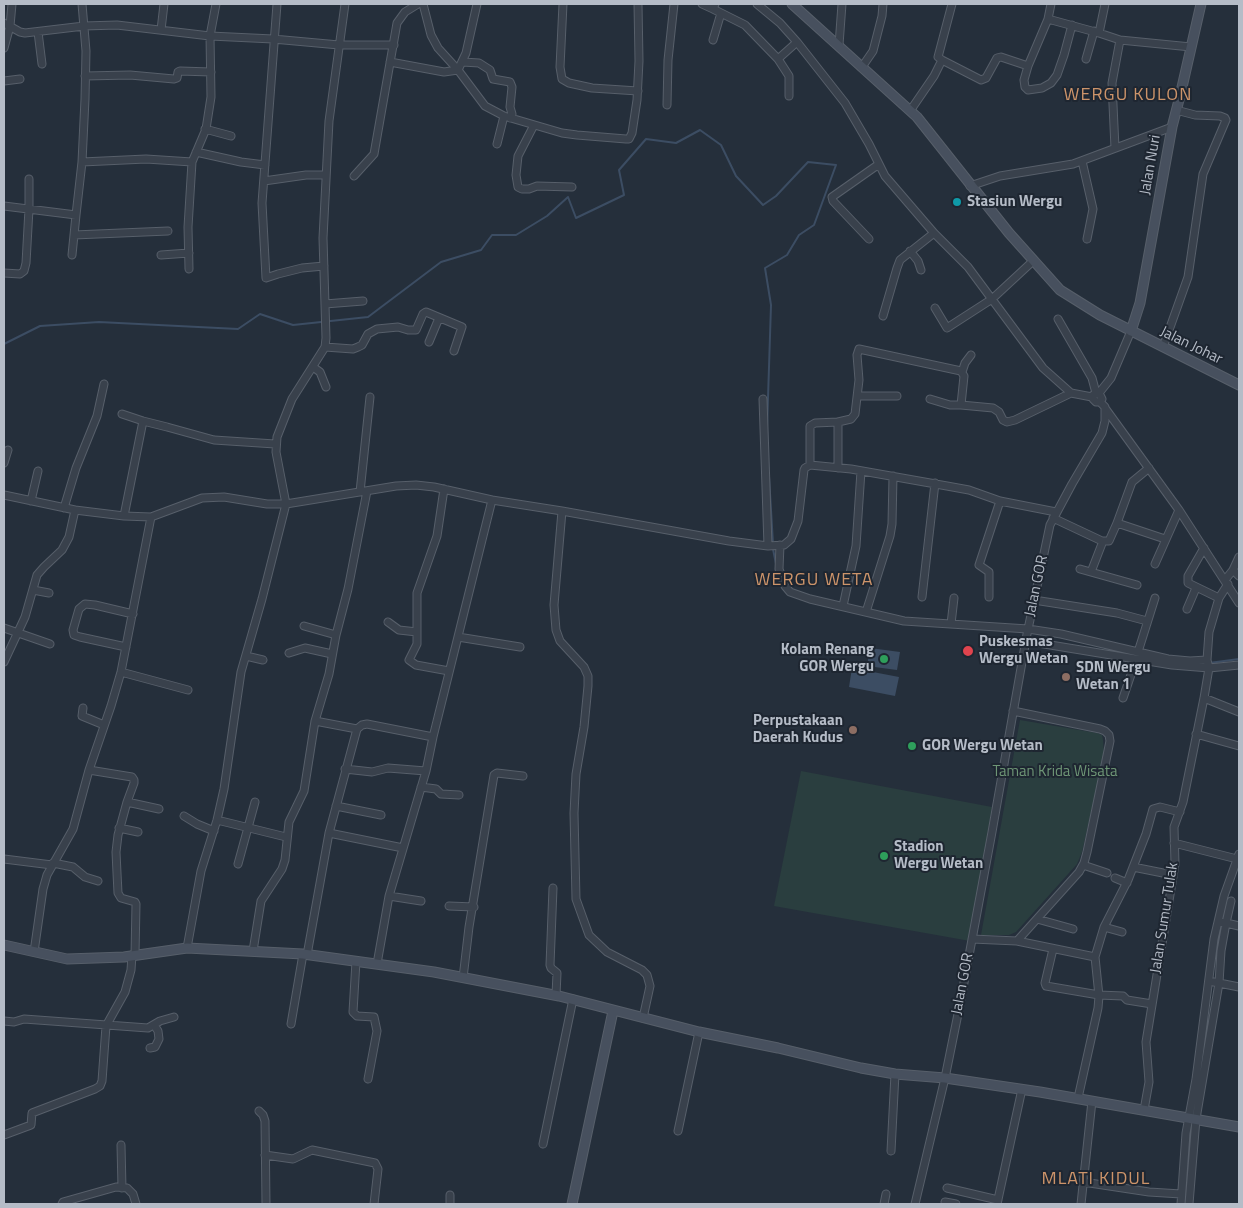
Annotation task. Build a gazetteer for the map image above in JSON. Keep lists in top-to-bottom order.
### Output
{
  "streets": {
    "street": [
      "Jalan Nuri",
      "Jalan Johar",
      "Jalan GOR",
      "Jalan Sumur Tulak"
    ]
  },
  "crossings": [
    ["Jalan Nuri", "Jalan Johar"]
  ],
  "districts": ["WERGU KULON", "WERGU WETA", "MLATI KIDUL"],
  "parks": ["Taman Krida Wisata"],
  "places": [
    "Stasiun Wergu",
    "Puskesmas Wergu Wetan",
    "Kolam Renang GOR Wergu",
    "SDN Wergu Wetan 1",
    "Perpustakaan Daerah Kudus",
    "GOR Wergu Wetan",
    "Stadion Wergu Wetan"
  ]
}
